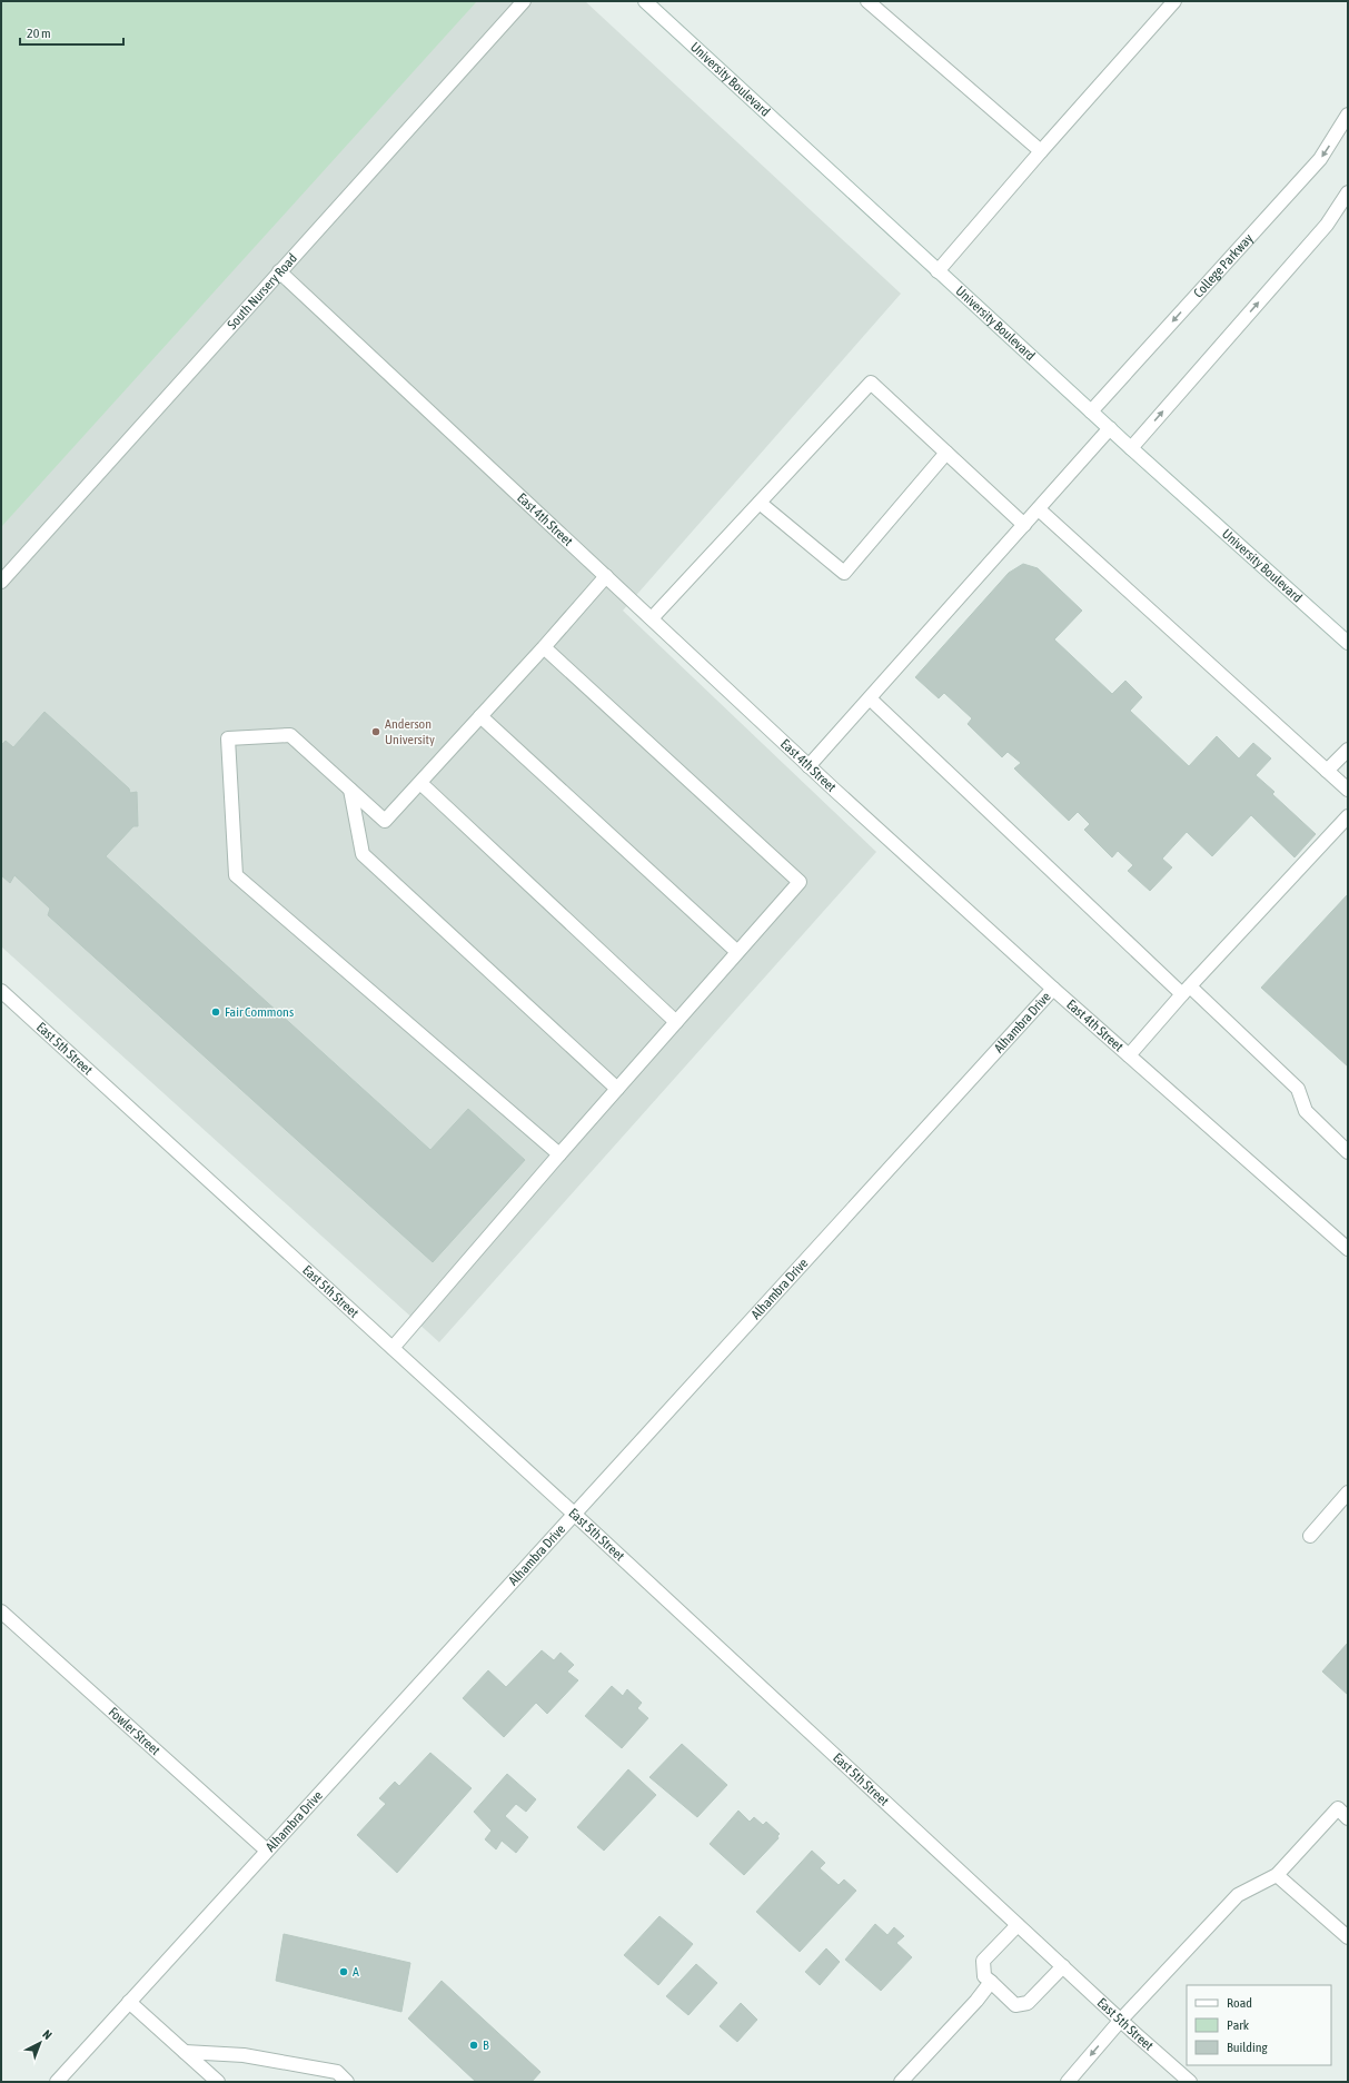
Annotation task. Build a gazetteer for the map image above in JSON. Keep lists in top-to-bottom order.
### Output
{
  "streets": {
    "street": [
      "University Boulevard",
      "College Parkway",
      "South Nursery Road",
      "East 4th Street",
      "Alhambra Drive",
      "East 5th Street",
      "Fowler Street"
    ]
  },
  "crossings": [
    ["University Boulevard", "College Parkway"],
    ["South Nursery Road", "East 4th Street"],
    ["East 4th Street", "Alhambra Drive"],
    ["Alhambra Drive", "East 5th Street"],
    ["Alhambra Drive", "Fowler Street"]
  ],
  "places": [
    "Anderson University",
    "Fair Commons",
    "A",
    "B"
  ],
  "legend": ["Road", "Park", "Building"],
  "scale_bar": "20 m",
  "north": "top right"
}
